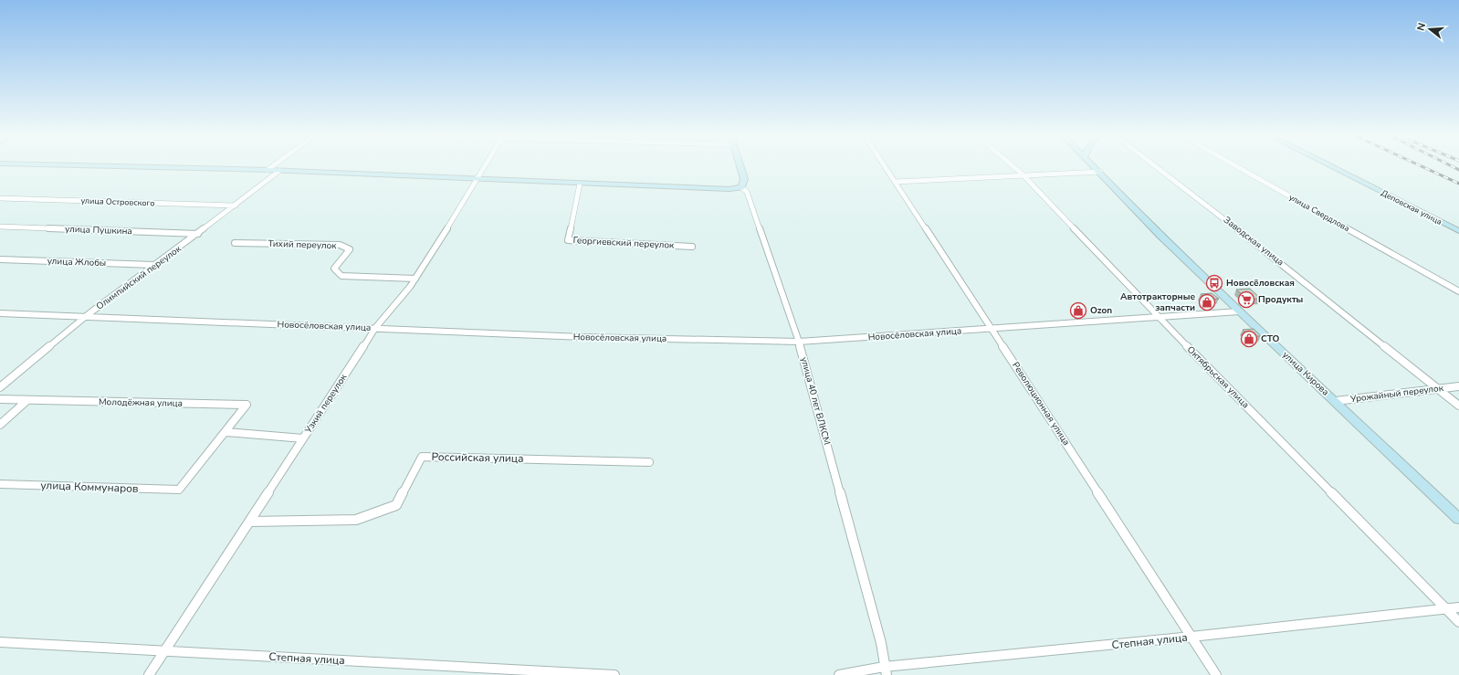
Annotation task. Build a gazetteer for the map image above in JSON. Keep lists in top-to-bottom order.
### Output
{
  "streets": {
    "street": [
      "улица Островского",
      "Деповская улица",
      "улица Свердлова",
      "улица Пушкина",
      "Заводская улица",
      "Георгиевский переулок",
      "Тихий переулок",
      "улица Жлобы",
      "Олимпийский переулок",
      "Новосёловская улица",
      "улица Кирова",
      "Октябрьская улица",
      "Урожайный переулок",
      "улица 40 лет ВЛКСМ",
      "Молодёжная улица",
      "Узкий переулок",
      "Революционная улица",
      "Российская улица",
      "улица Коммунаров",
      "Степная улица"
    ]
  },
  "crossings": [
    ["улица Островского", "Олимпийский переулок"],
    ["улица Пушкина", "Олимпийский переулок"],
    ["Заводская улица", "Урожайный переулок"],
    ["Тихий переулок", "Узкий переулок"],
    ["улица Жлобы", "Олимпийский переулок"],
    ["Олимпийский переулок", "Новосёловская улица"],
    ["Новосёловская улица", "улица Кирова"],
    ["Новосёловская улица", "Октябрьская улица"],
    ["Новосёловская улица", "улица 40 лет ВЛКСМ"],
    ["Новосёловская улица", "Узкий переулок"],
    ["Новосёловская улица", "Революционная улица"],
    ["улица Кирова", "Урожайный переулок"],
    ["Октябрьская улица", "Степная улица"],
    ["улица 40 лет ВЛКСМ", "Степная улица"],
    ["Молодёжная улица", "улица Коммунаров"],
    ["Узкий переулок", "Российская улица"],
    ["Узкий переулок", "Степная улица"],
    ["Революционная улица", "Степная улица"]
  ],
  "places": {
    "bus stop": ["Новосёловская"],
    "supermarket": ["Продукты"],
    "shop": ["Автотракторные запчасти", "Ozon", "СТО"]
  },
  "north": "left"
}
